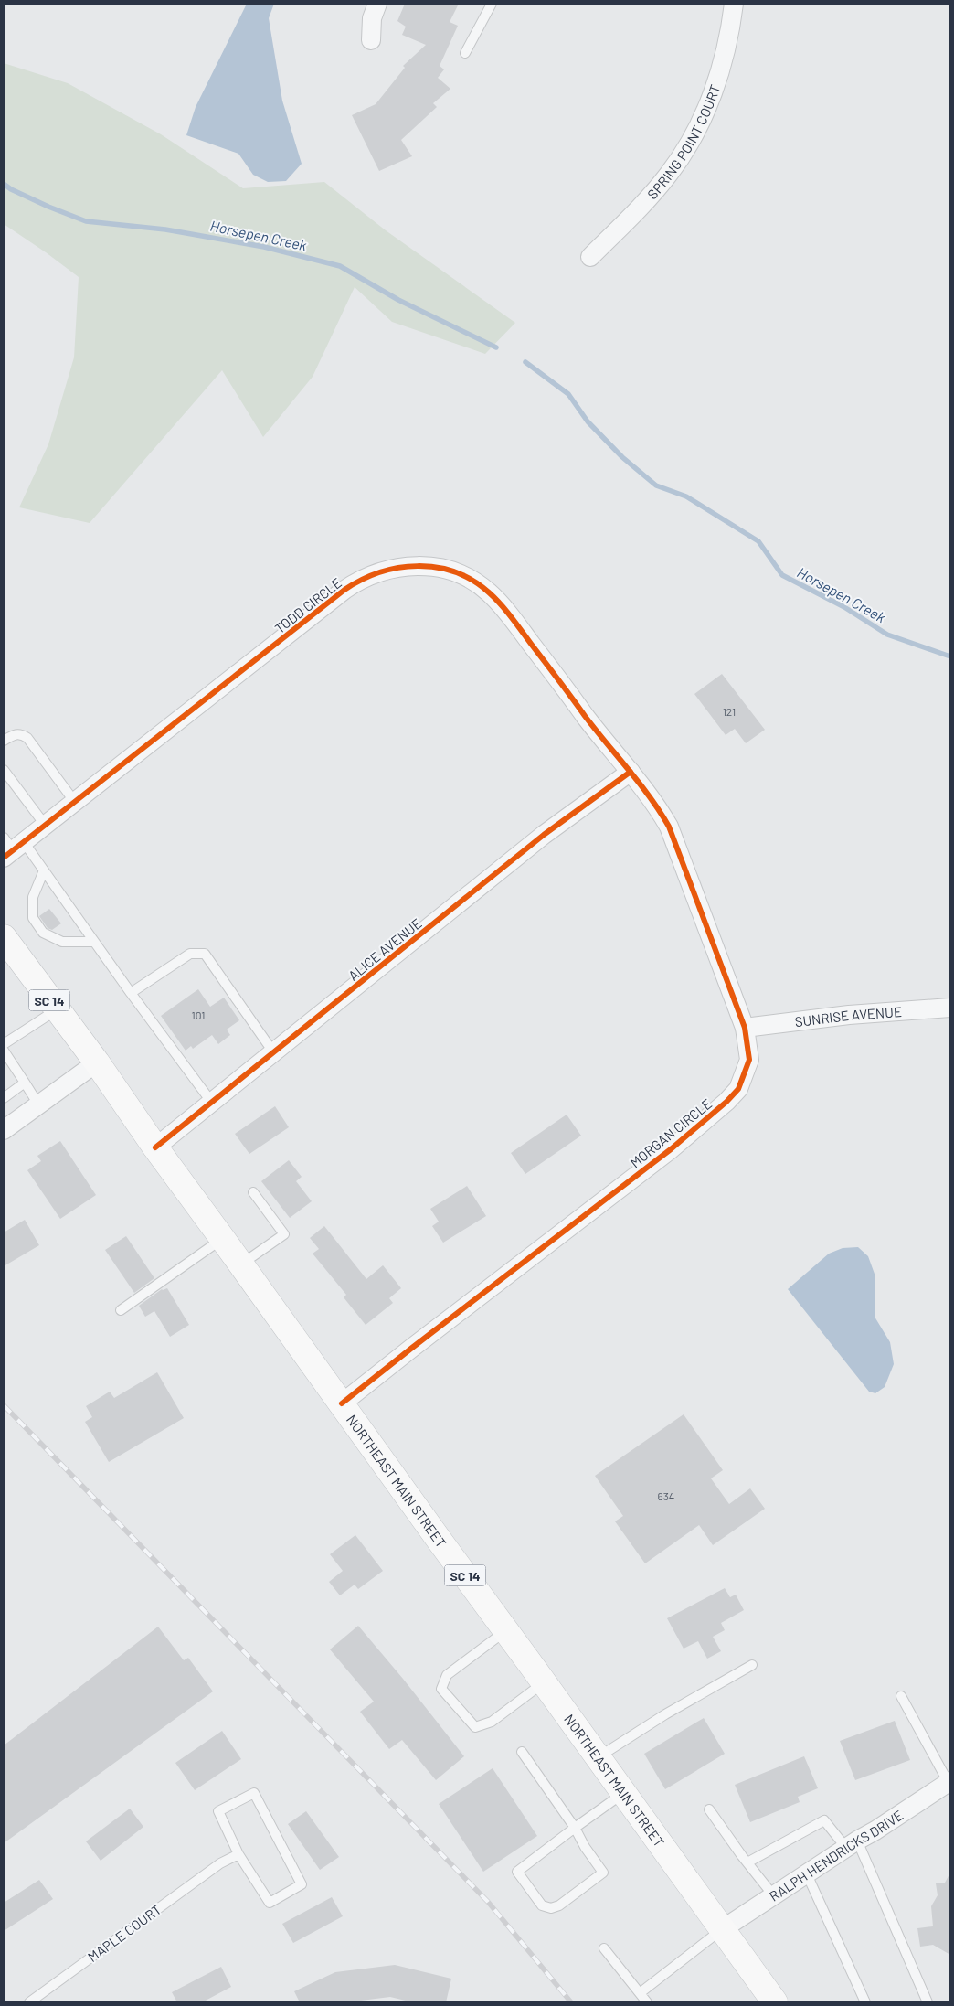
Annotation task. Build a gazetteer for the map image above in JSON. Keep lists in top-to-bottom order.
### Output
{
  "streets": {
    "main road": ["SC 14", "NORTHEAST MAIN STREET"],
    "street": [
      "SPRING POINT COURT",
      "TODD CIRCLE",
      "ALICE AVENUE",
      "SUNRISE AVENUE",
      "MORGAN CIRCLE",
      "RALPH HENDRICKS DRIVE"
    ],
    "lane": ["MAPLE COURT"]
  },
  "crossings": [
    ["TODD CIRCLE", "ALICE AVENUE"],
    ["TODD CIRCLE", "MORGAN CIRCLE"],
    ["ALICE AVENUE", "MORGAN CIRCLE"],
    ["ALICE AVENUE", "NORTHEAST MAIN STREET"],
    ["SUNRISE AVENUE", "MORGAN CIRCLE"],
    ["MORGAN CIRCLE", "NORTHEAST MAIN STREET"],
    ["NORTHEAST MAIN STREET", "RALPH HENDRICKS DRIVE"]
  ],
  "water": ["Horsepen Creek"],
  "house_numbers": ["121", "101", "634"]
}
